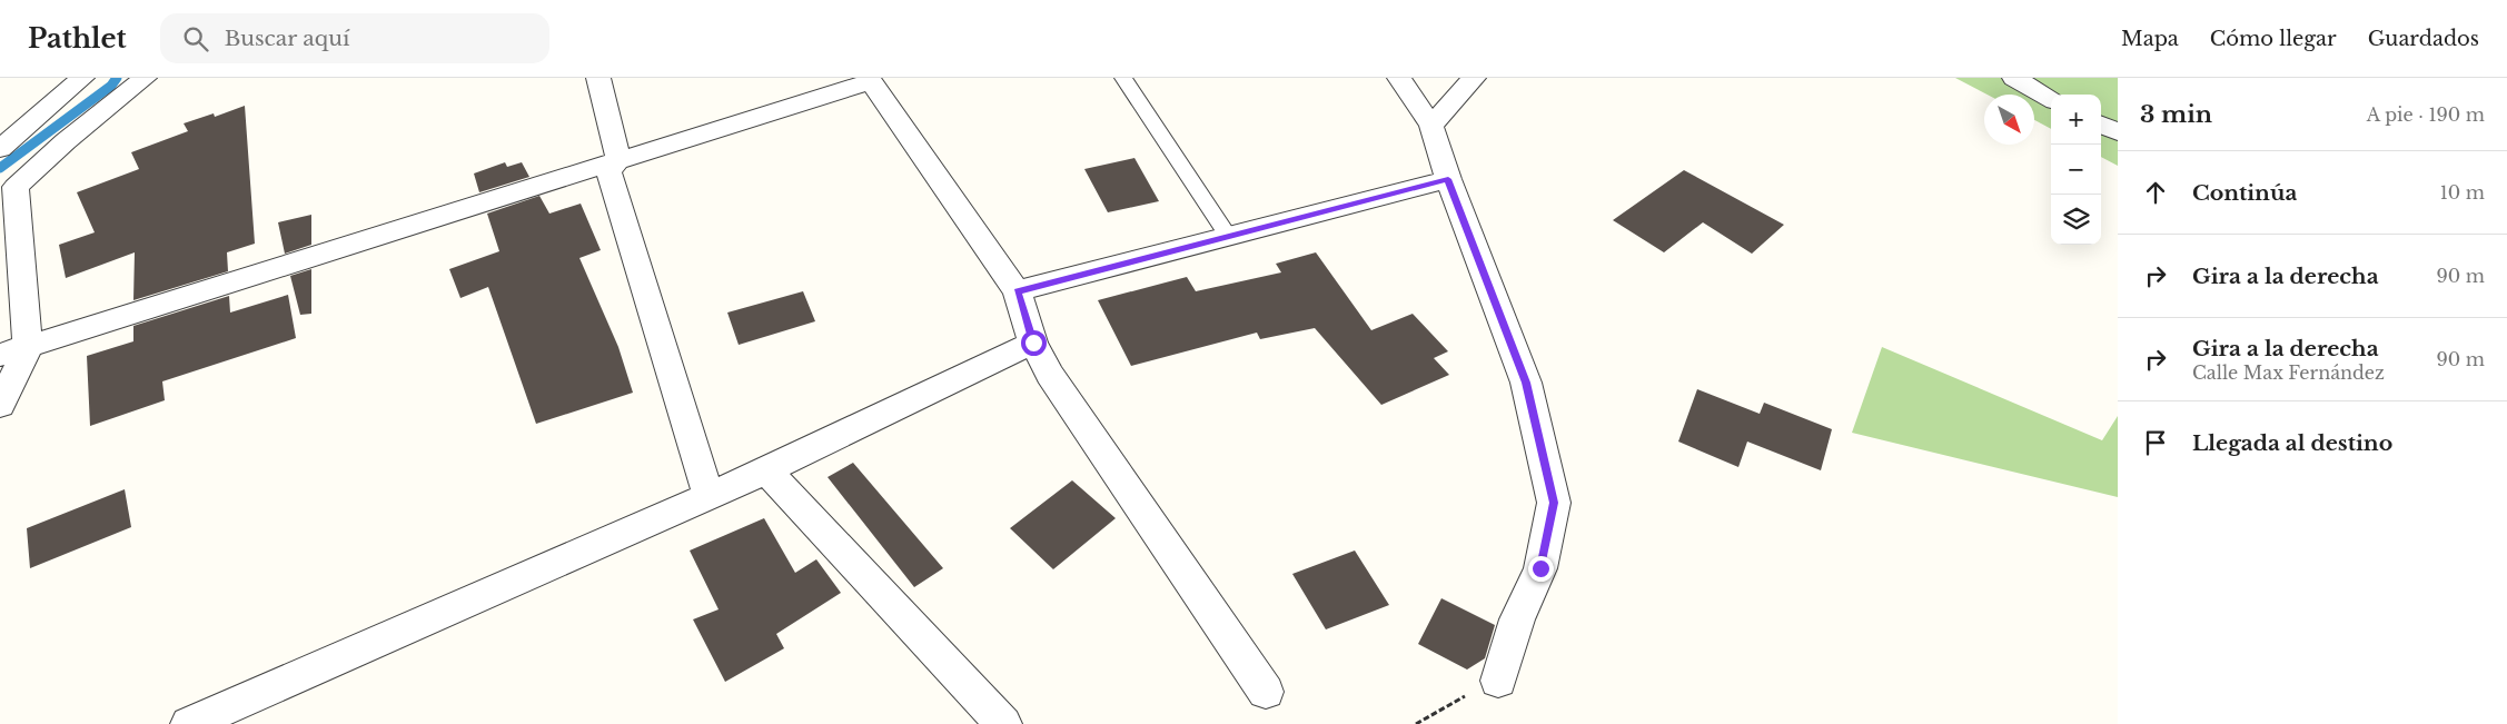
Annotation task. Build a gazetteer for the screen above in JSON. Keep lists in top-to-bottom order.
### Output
{
  "north": "bottom right",
  "page": {
    "header": "Pathlet",
    "search": "Buscar aquí",
    "nav": ["Mapa", "Cómo llegar", "Guardados"],
    "heading": ["3 min", "A pie · 190 m"],
    "map_buttons": ["+", "−"],
    "list": [
      ["Continúa", "10 m"],
      ["Gira a la derecha", "90 m"],
      ["Gira a la derecha", "Calle Max Fernández", "90 m"],
      "Llegada al destino"
    ]
  }
}
